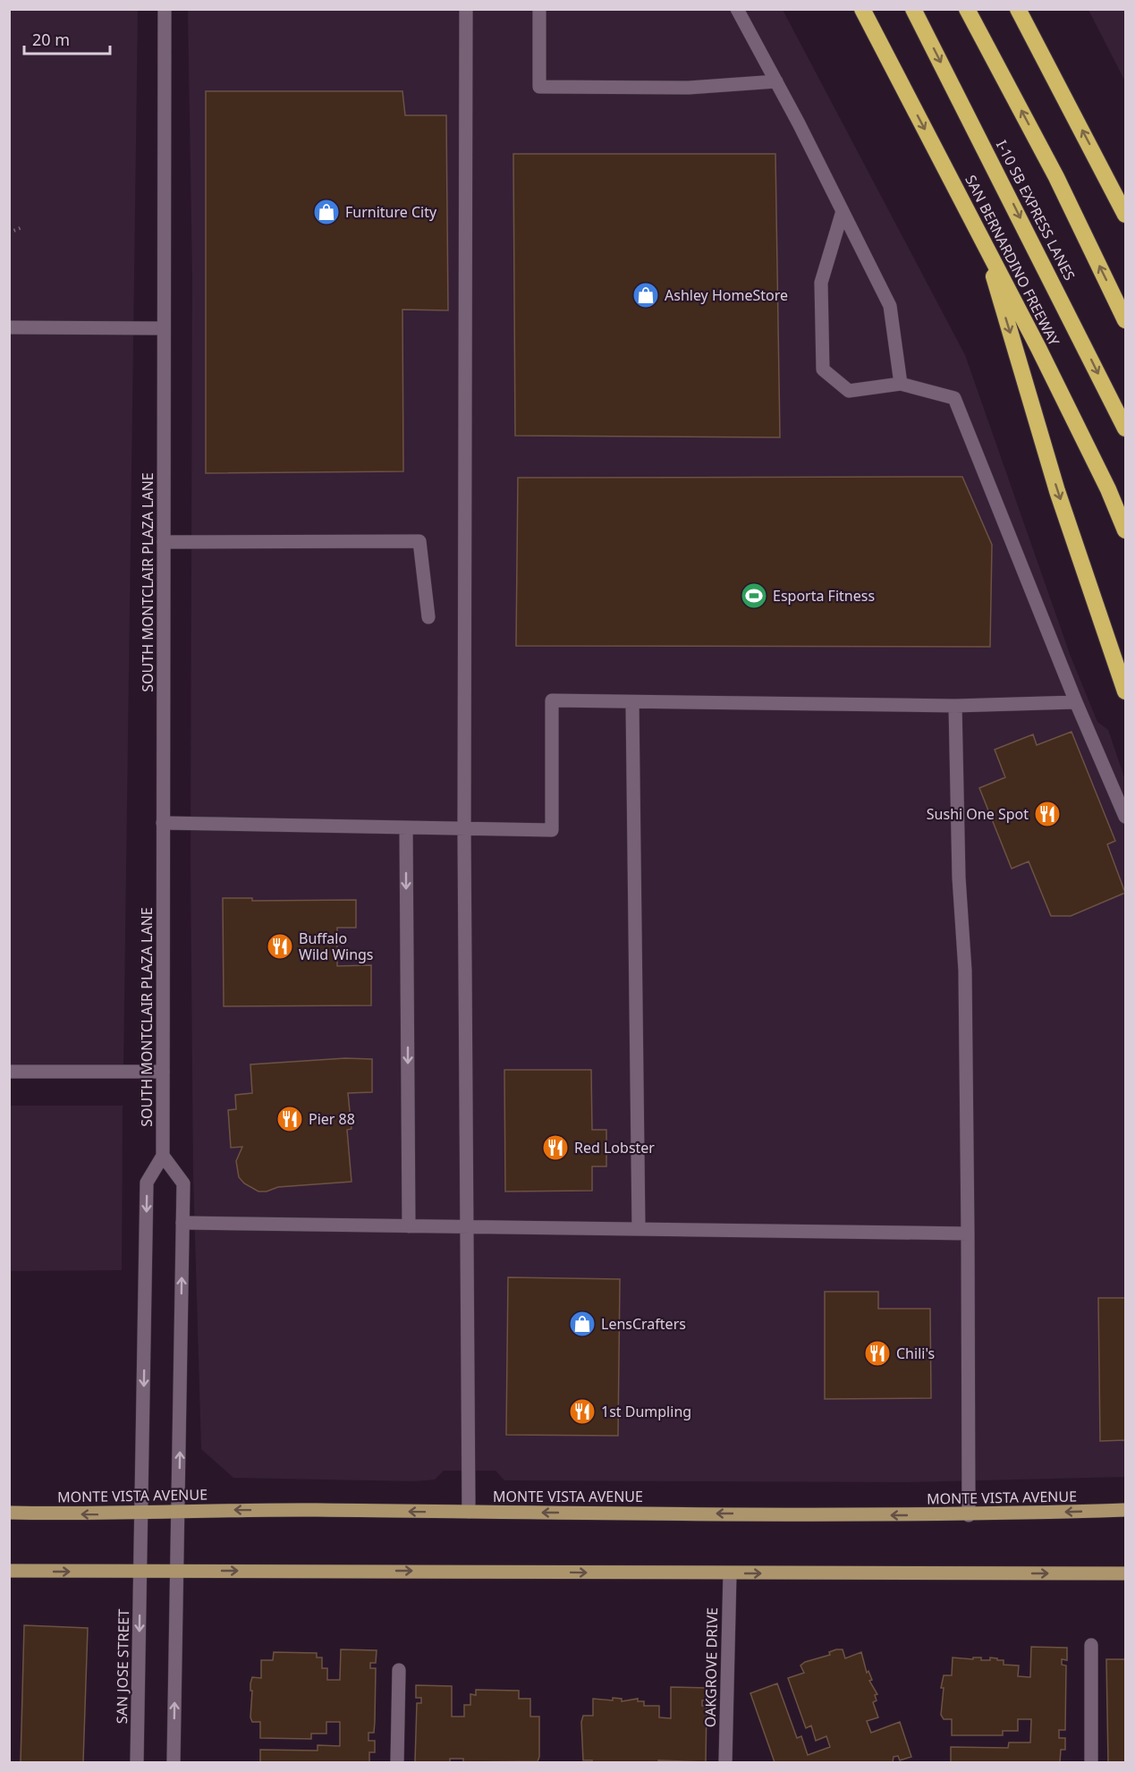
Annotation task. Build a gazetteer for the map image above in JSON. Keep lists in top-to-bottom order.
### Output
{
  "streets": {
    "highway": ["I-10 SB EXPRESS LANES", "SAN BERNARDINO FREEWAY"],
    "main road": ["MONTE VISTA AVENUE"],
    "street": ["SOUTH MONTCLAIR PLAZA LANE", "SAN JOSE STREET", "OAKGROVE DRIVE"]
  },
  "places": {
    "shop": ["Furniture City", "Ashley HomeStore", "LensCrafters"],
    "sports": ["Esporta Fitness"],
    "restaurant": [
      "Sushi One Spot",
      "Buffalo Wild Wings",
      "Pier 88",
      "Red Lobster",
      "Chili's",
      "1st Dumpling"
    ]
  },
  "scale_bar": "20 m"
}
